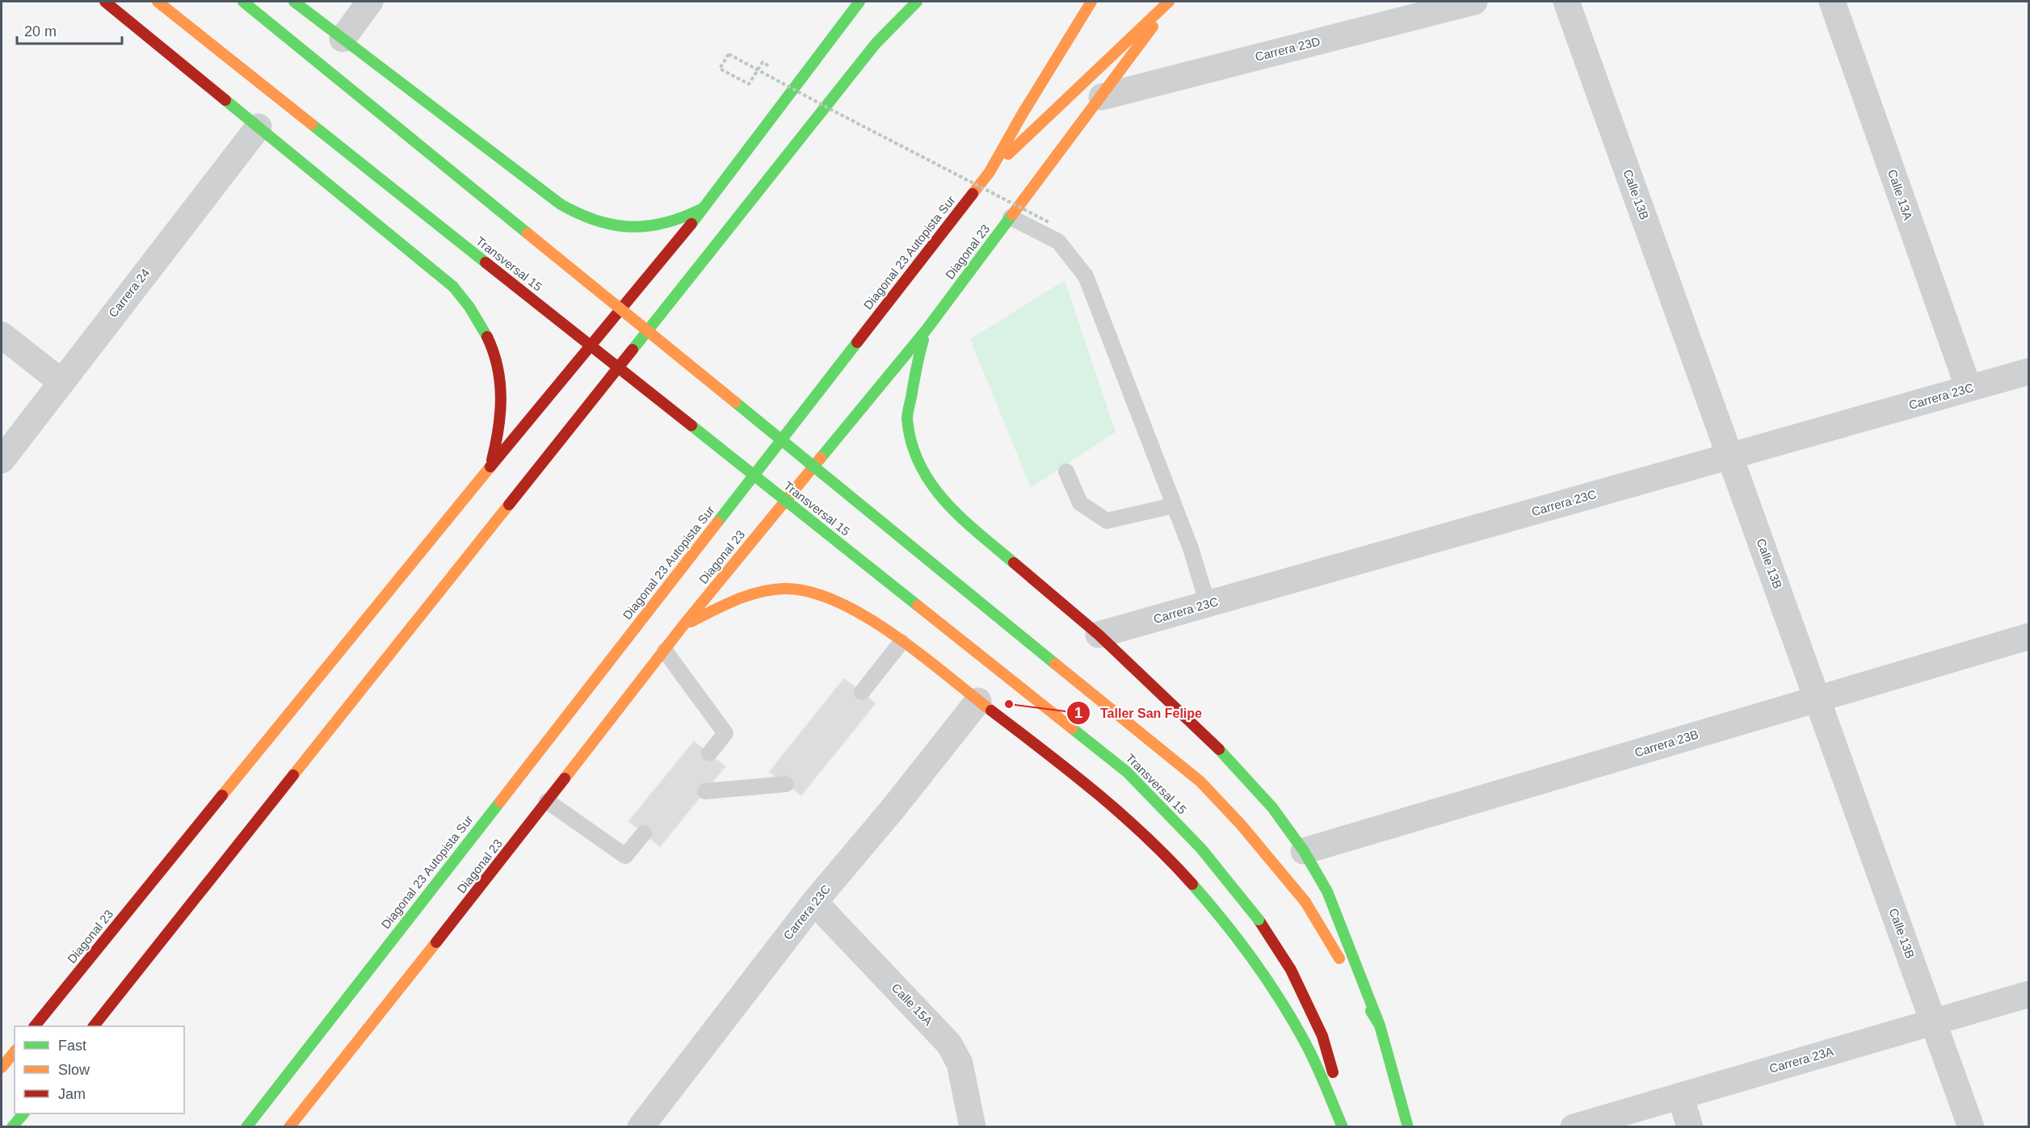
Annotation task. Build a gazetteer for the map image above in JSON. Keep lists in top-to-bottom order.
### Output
{
  "streets": {
    "street": [
      "Carrera 23D",
      "Calle 13B",
      "Calle 13A",
      "Diagonal 23",
      "Diagonal 23 Autopista Sur",
      "Transversal 15",
      "Carrera 24",
      "Carrera 23C",
      "Carrera 23B",
      "Calle 15A",
      "Carrera 23A"
    ]
  },
  "crossings": [
    ["Carrera 23D", "Diagonal 23"],
    ["Calle 13B", "Carrera 23C"],
    ["Calle 13B", "Carrera 23B"],
    ["Calle 13B", "Carrera 23A"],
    ["Calle 13A", "Carrera 23C"],
    ["Carrera 23C", "Calle 15A"]
  ],
  "places": ["Taller San Felipe"],
  "legend": ["Fast", "Slow", "Jam"],
  "scale_bar": "20 m"
}
